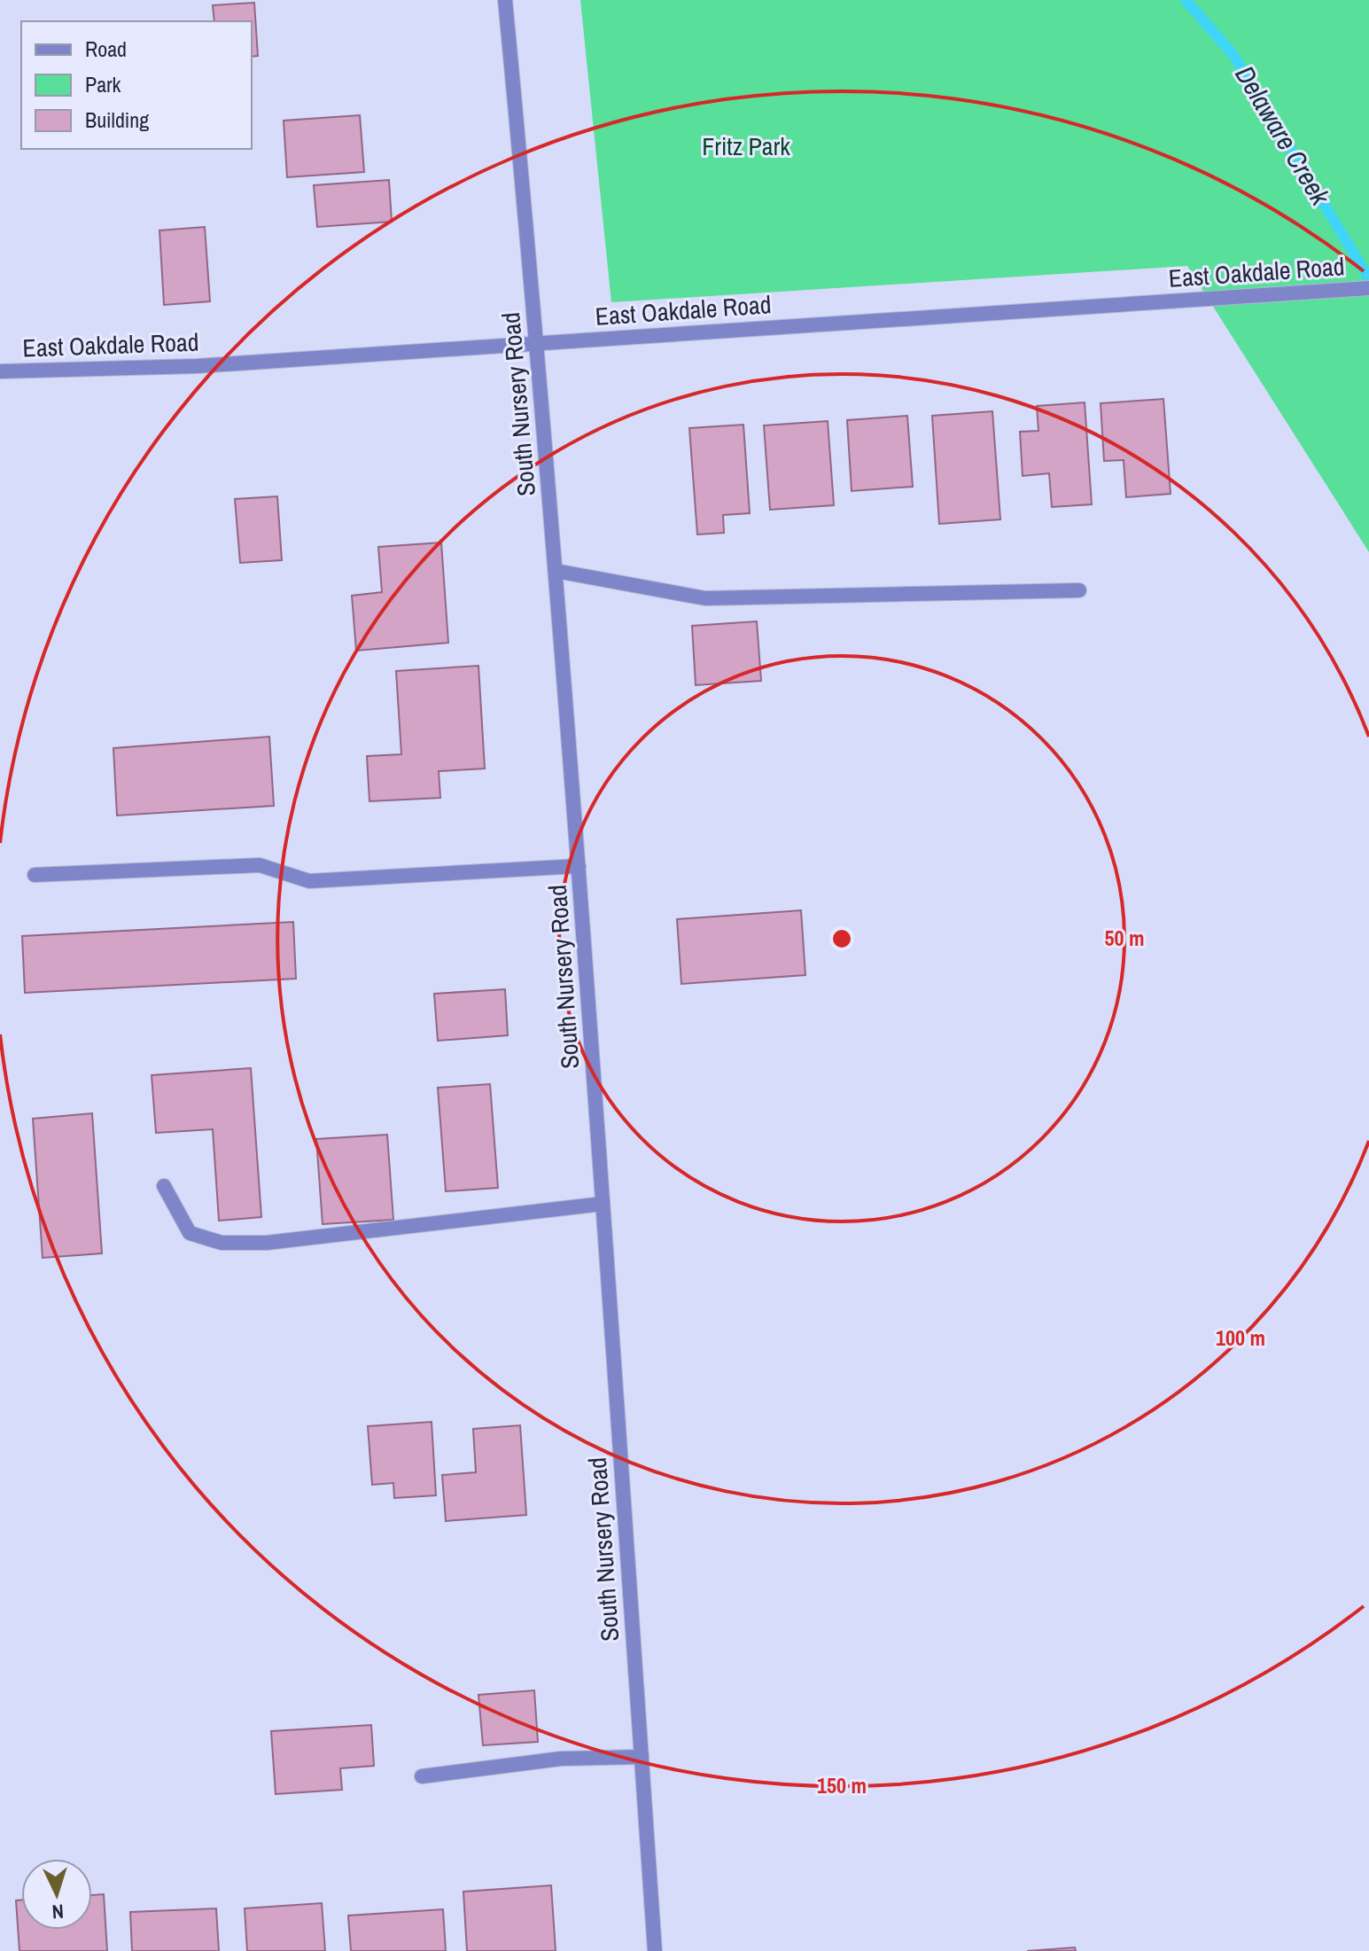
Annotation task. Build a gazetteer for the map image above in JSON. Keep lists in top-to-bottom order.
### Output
{
  "streets": {
    "street": ["East Oakdale Road", "South Nursery Road"]
  },
  "crossings": [
    ["East Oakdale Road", "South Nursery Road"]
  ],
  "water": ["Delaware Creek"],
  "parks": ["Fritz Park"],
  "legend": ["Road", "Park", "Building"],
  "north": "bottom",
  "rings": ["50 m", "100 m", "150 m"]
}
